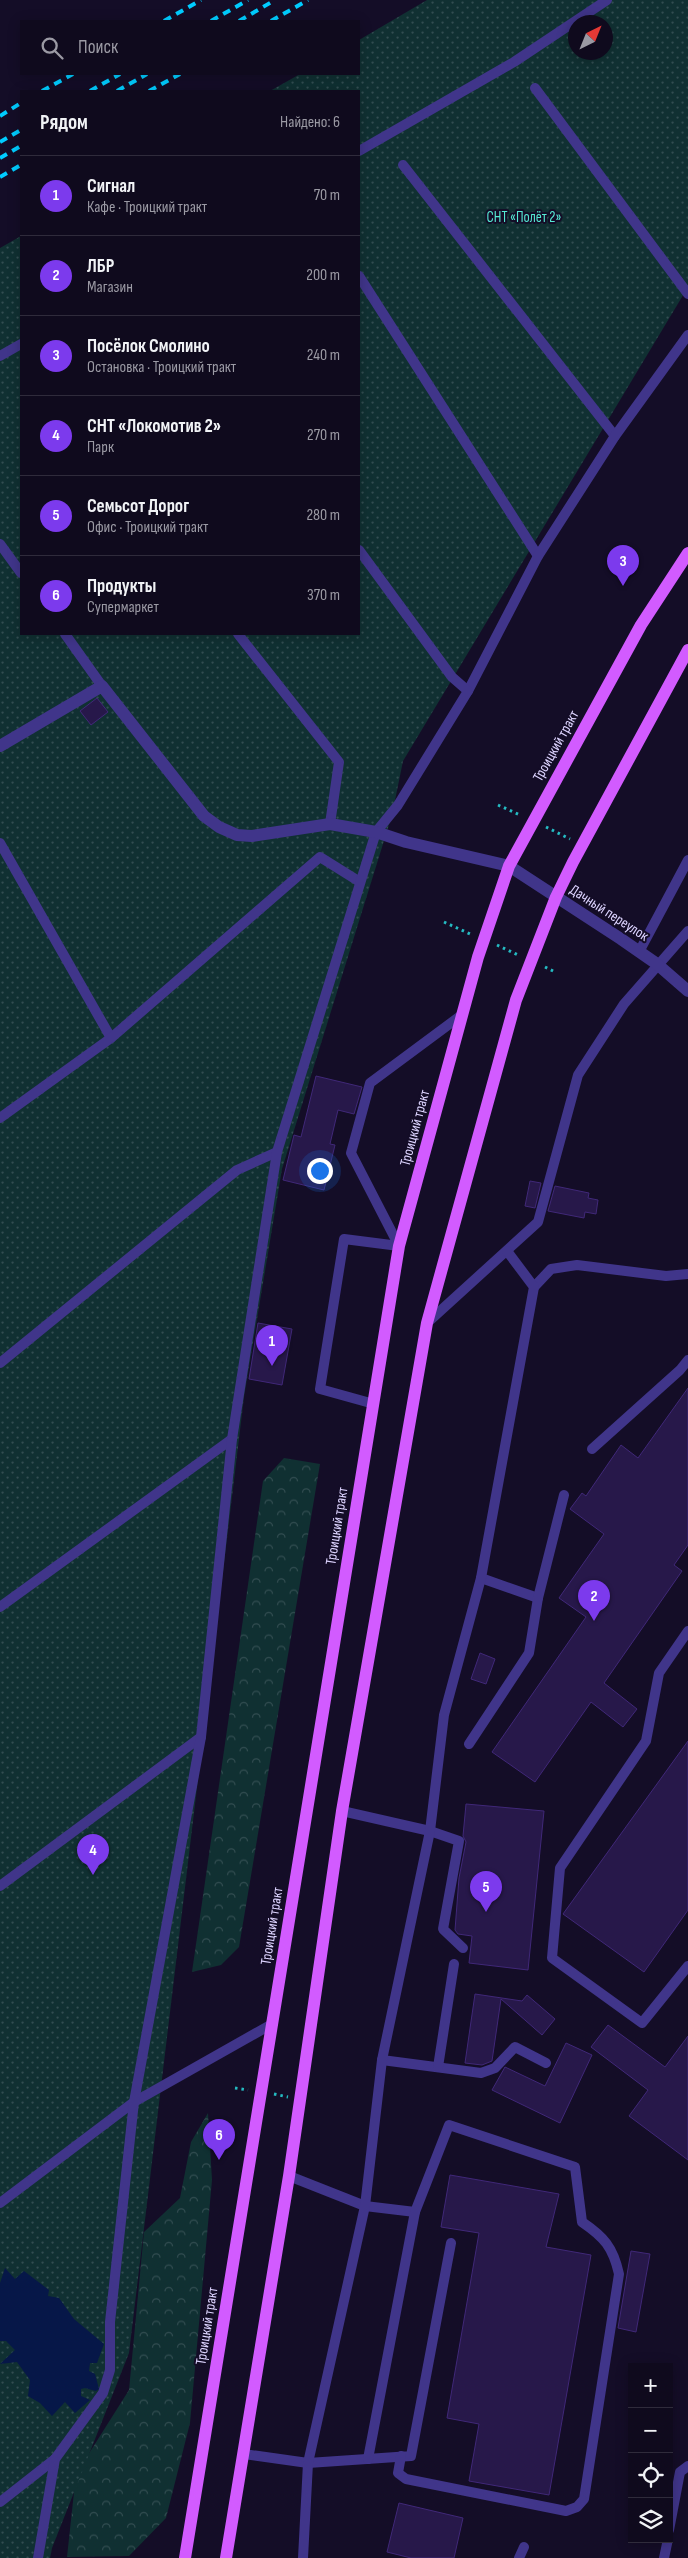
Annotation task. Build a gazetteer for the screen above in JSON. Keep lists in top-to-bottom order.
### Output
{
  "streets": {
    "main road": ["Троицкий тракт"],
    "street": ["Дачный переулок"]
  },
  "crossings": [
    ["Троицкий тракт", "Дачный переулок"]
  ],
  "parks": ["СНТ «Полёт 2»"],
  "north": "top right",
  "page": {
    "search": "Поиск",
    "heading": ["Рядом", "Найдено: 6"],
    "list": [
      {
        "mark": "1",
        "name": "Сигнал",
        "note": "Кафе · Троицкий тракт",
        "value": "70 m"
      },
      {
        "mark": "2",
        "name": "ЛБР",
        "note": "Магазин",
        "value": "200 m"
      },
      {
        "mark": "3",
        "name": "Посёлок Смолино",
        "note": "Остановка · Троицкий тракт",
        "value": "240 m"
      },
      {
        "mark": "4",
        "name": "СНТ «Локомотив 2»",
        "note": "Парк",
        "value": "270 m"
      },
      {
        "mark": "5",
        "name": "Семьсот Дорог",
        "note": "Офис · Троицкий тракт",
        "value": "280 m"
      },
      {
        "mark": "6",
        "name": "Продукты",
        "note": "Супермаркет",
        "value": "370 m"
      }
    ],
    "pins": [
      "3",
      "1",
      "2",
      "4",
      "5",
      "6"
    ],
    "map_buttons": ["+", "−"]
  }
}
